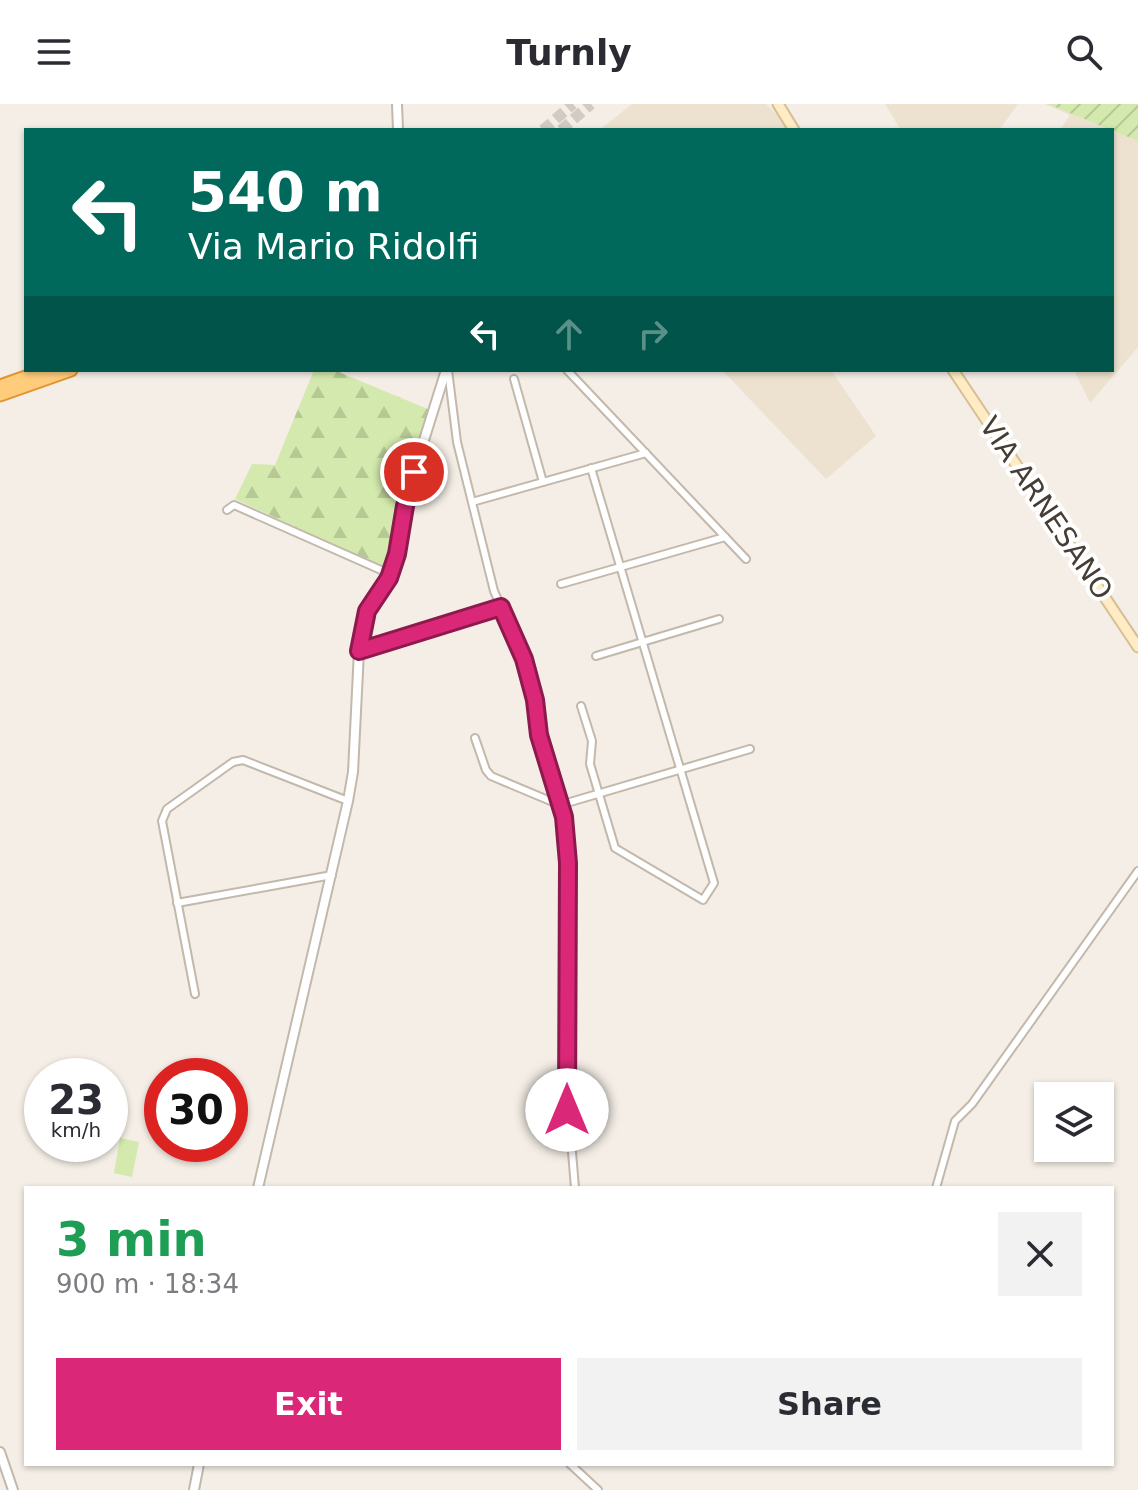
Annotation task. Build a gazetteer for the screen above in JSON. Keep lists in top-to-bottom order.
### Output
{
  "streets": {
    "main road": ["VIA ARNESANO"]
  },
  "page": {
    "header": "Turnly",
    "turn": ["540 m", "Via Mario Ridolfi"],
    "speed": "23 km/h",
    "limit": "30",
    "heading": ["3 min", "900 m · 18:34"],
    "buttons": ["Exit", "Share"]
  }
}
